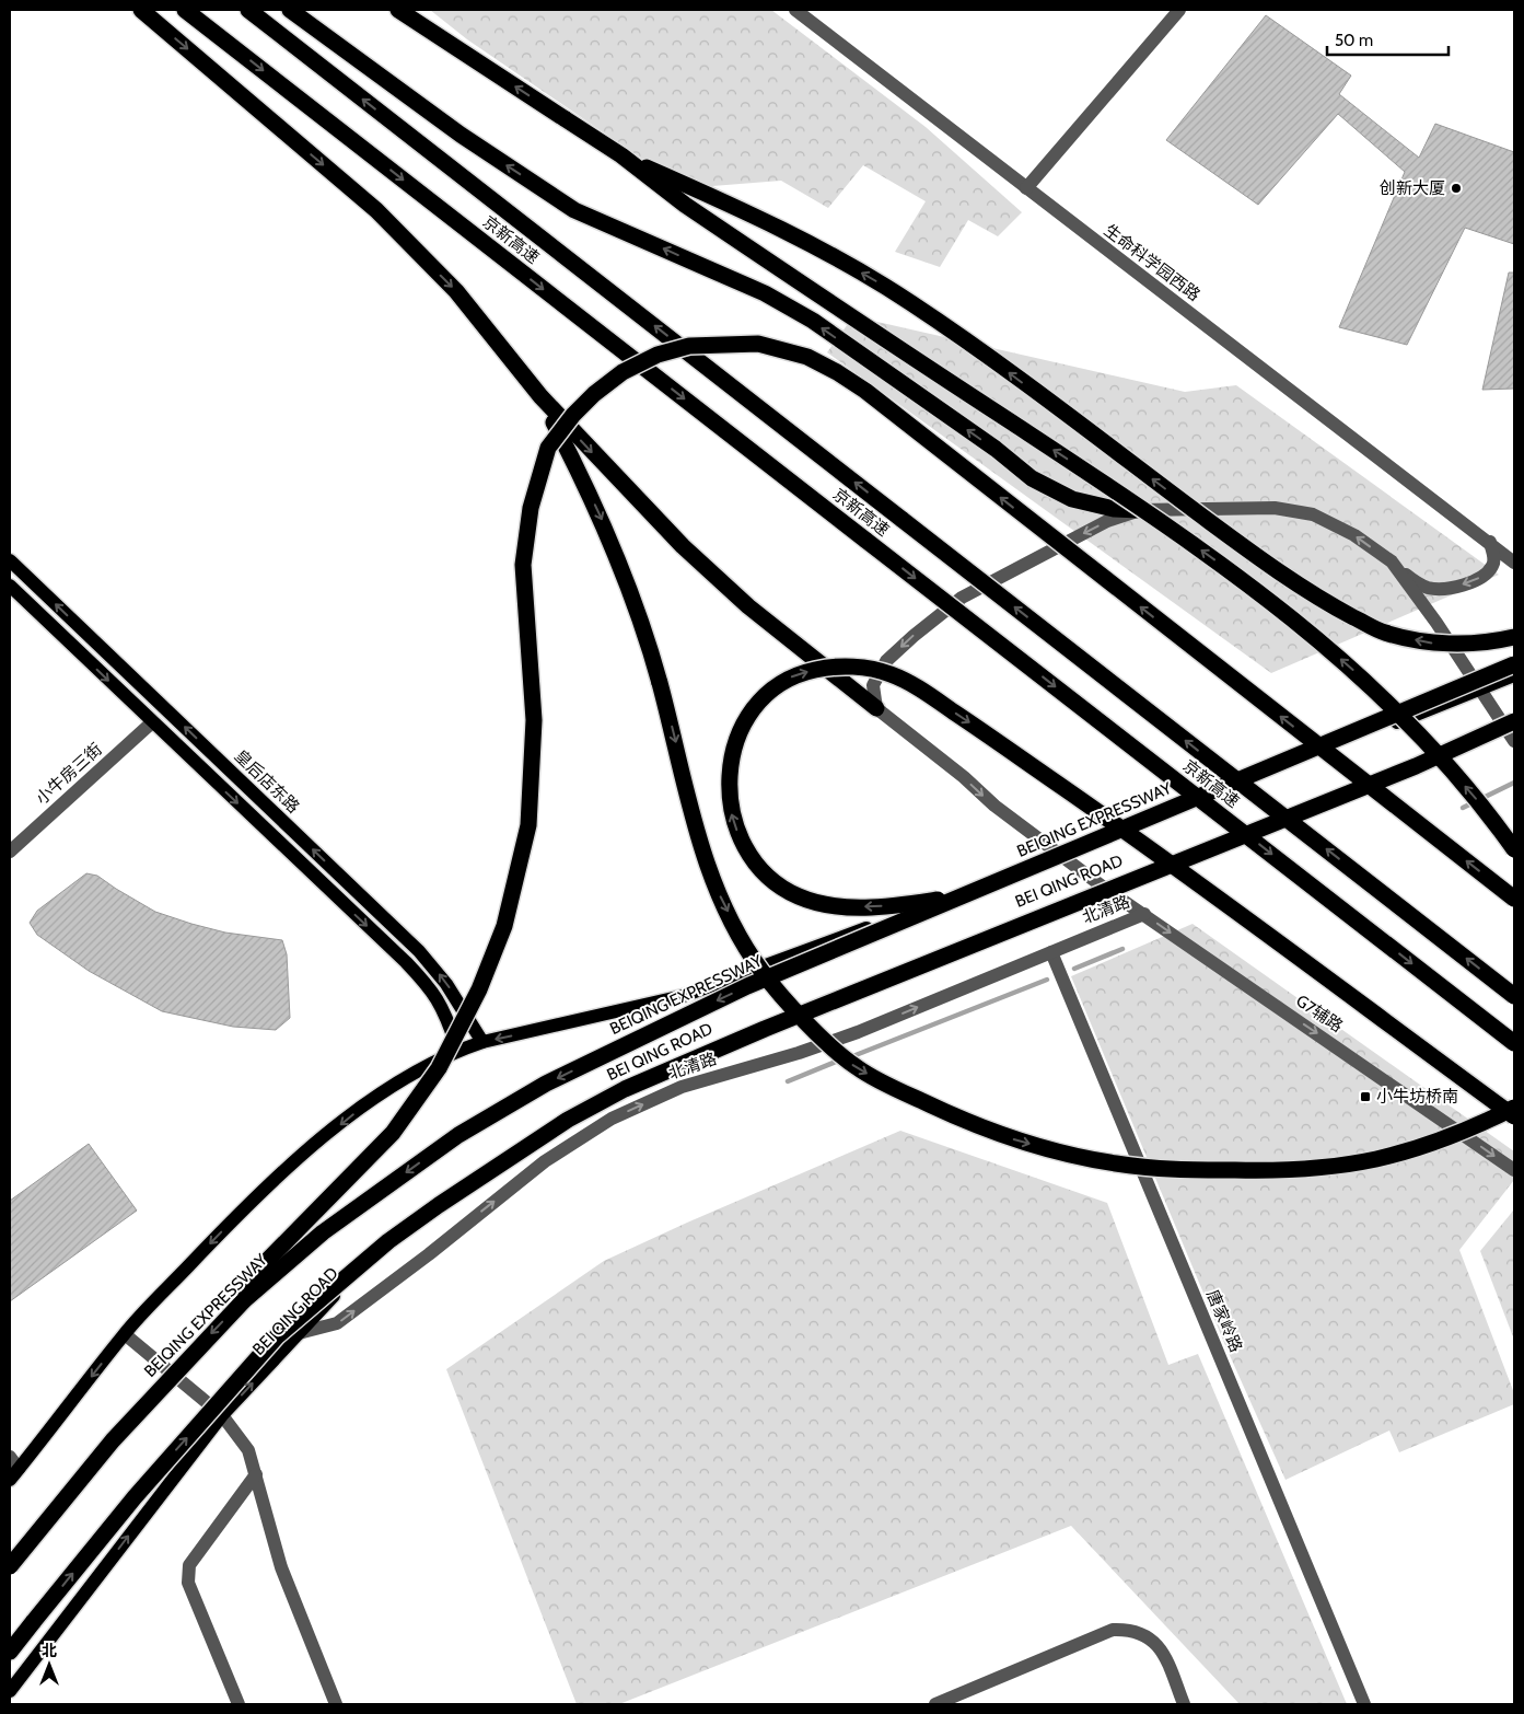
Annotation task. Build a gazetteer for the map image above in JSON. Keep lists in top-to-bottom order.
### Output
{
  "streets": {
    "highway": ["京新高速", "BEIQING EXPRESSWAY"],
    "main road": ["皇后店东路", "BEI QING ROAD"],
    "street": [
      "生命科学园西路",
      "小牛房三街",
      "北清路",
      "G7辅路",
      "唐家岭路"
    ]
  },
  "crossings": [
    ["皇后店东路", "BEI QING ROAD"],
    ["BEI QING ROAD", "北清路"],
    ["BEI QING ROAD", "G7辅路"],
    ["北清路", "G7辅路"],
    ["北清路", "唐家岭路"]
  ],
  "one_way": ["北清路", "G7辅路"],
  "places": {
    "other": ["创新大厦"],
    "transit": ["小牛坊桥南"]
  },
  "scale_bar": "50 m",
  "north": "top"
}
